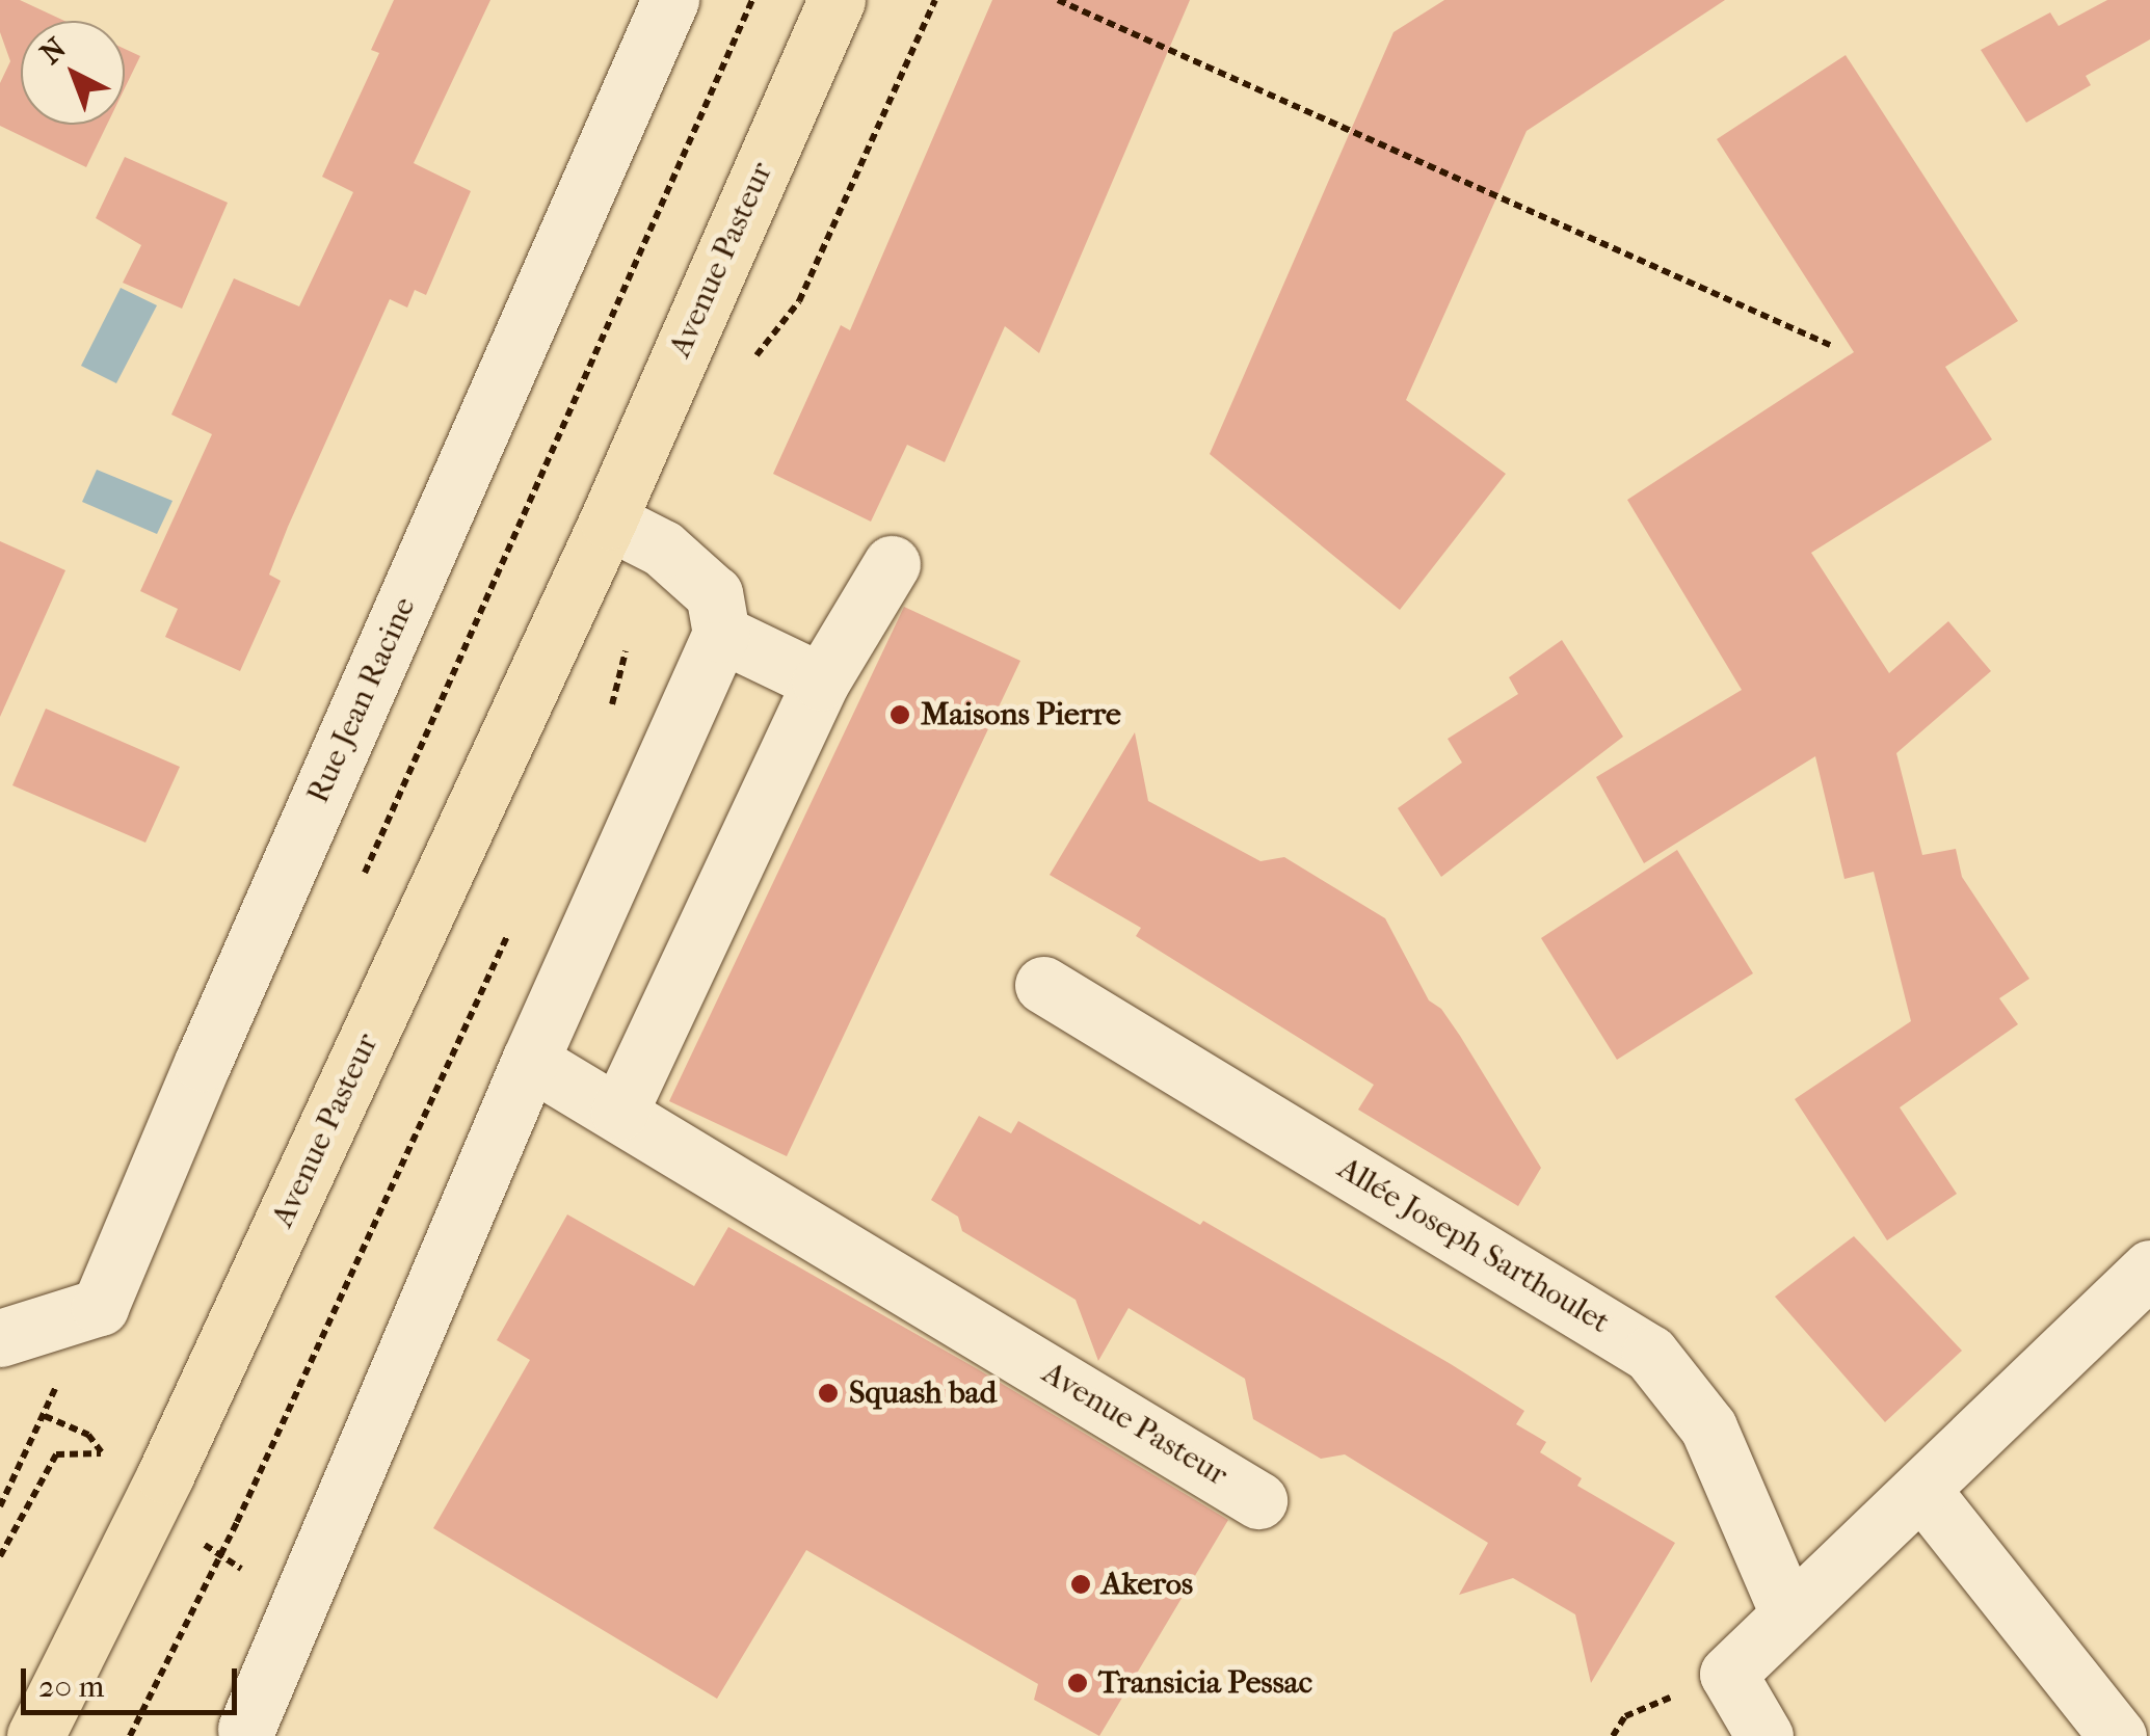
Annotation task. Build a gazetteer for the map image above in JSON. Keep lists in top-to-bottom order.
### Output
{
  "streets": {
    "main road": ["Avenue Pasteur"],
    "street": ["Rue Jean Racine", "Allée Joseph Sarthoulet"]
  },
  "places": [
    "Maisons Pierre",
    "Squash bad",
    "Akeros",
    "Transicia Pessac"
  ],
  "scale_bar": "20 m",
  "north": "top left"
}
